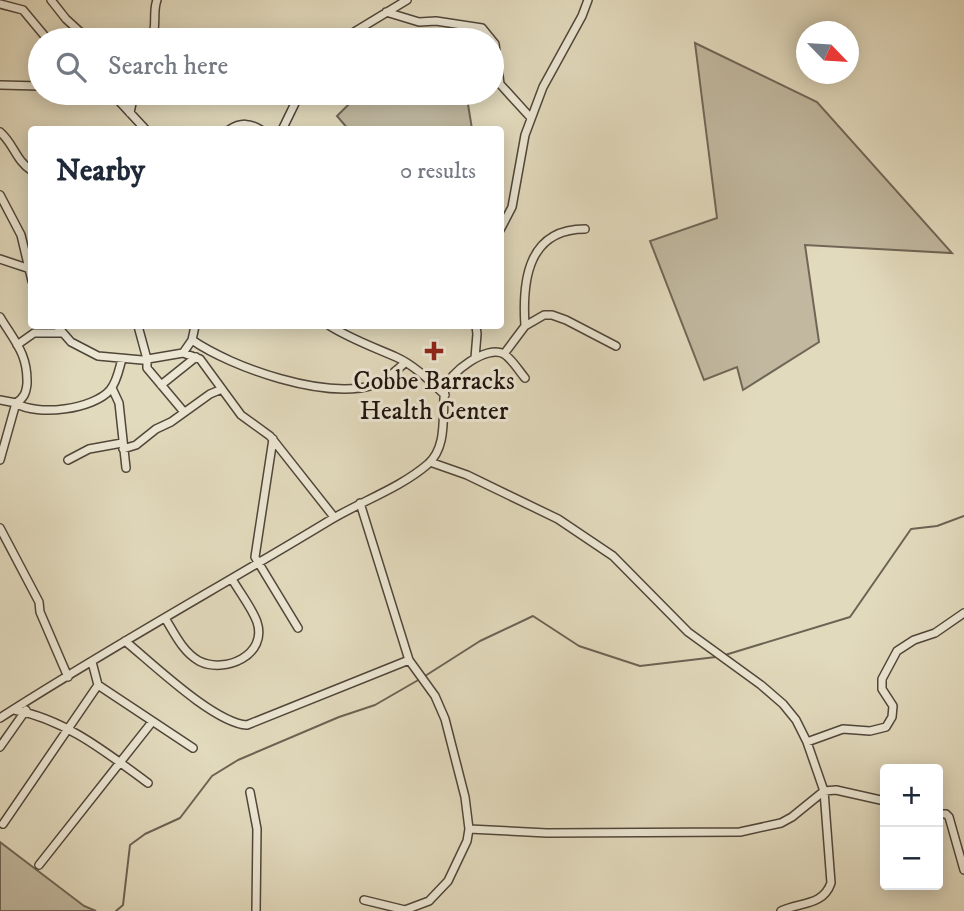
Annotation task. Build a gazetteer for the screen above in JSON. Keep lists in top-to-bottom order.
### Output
{
  "places": {
    "health": ["Cobbe Barracks Health Center"]
  },
  "north": "bottom right",
  "page": {
    "search": "Search here",
    "heading": ["Nearby", "0 results"],
    "map_buttons": ["+", "−"]
  }
}
